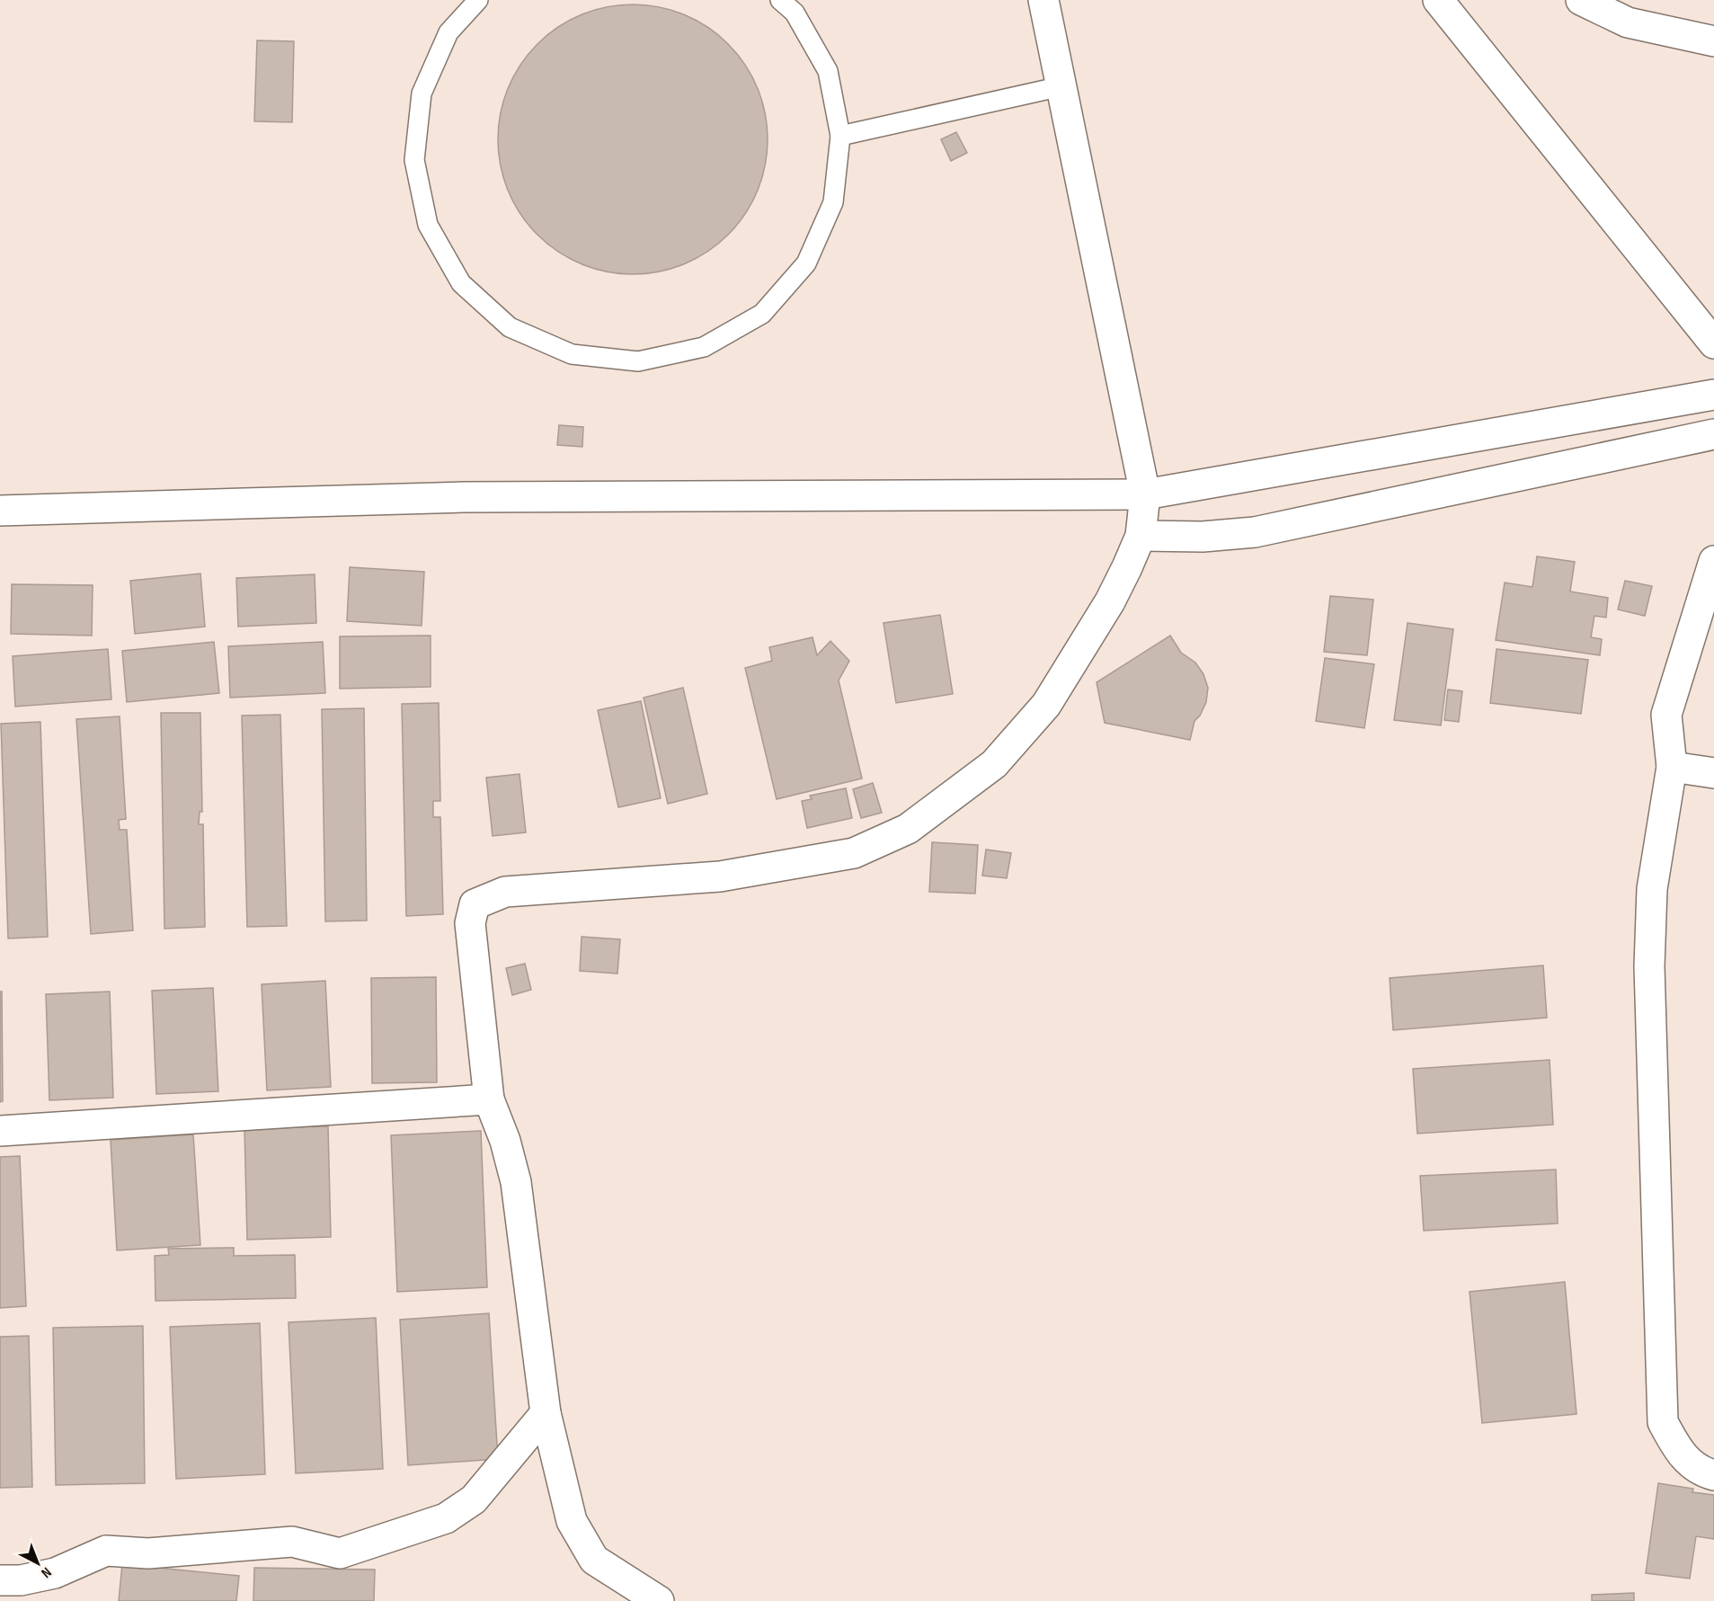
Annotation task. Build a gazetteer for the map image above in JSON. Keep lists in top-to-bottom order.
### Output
{
  "north": "bottom right"
}
